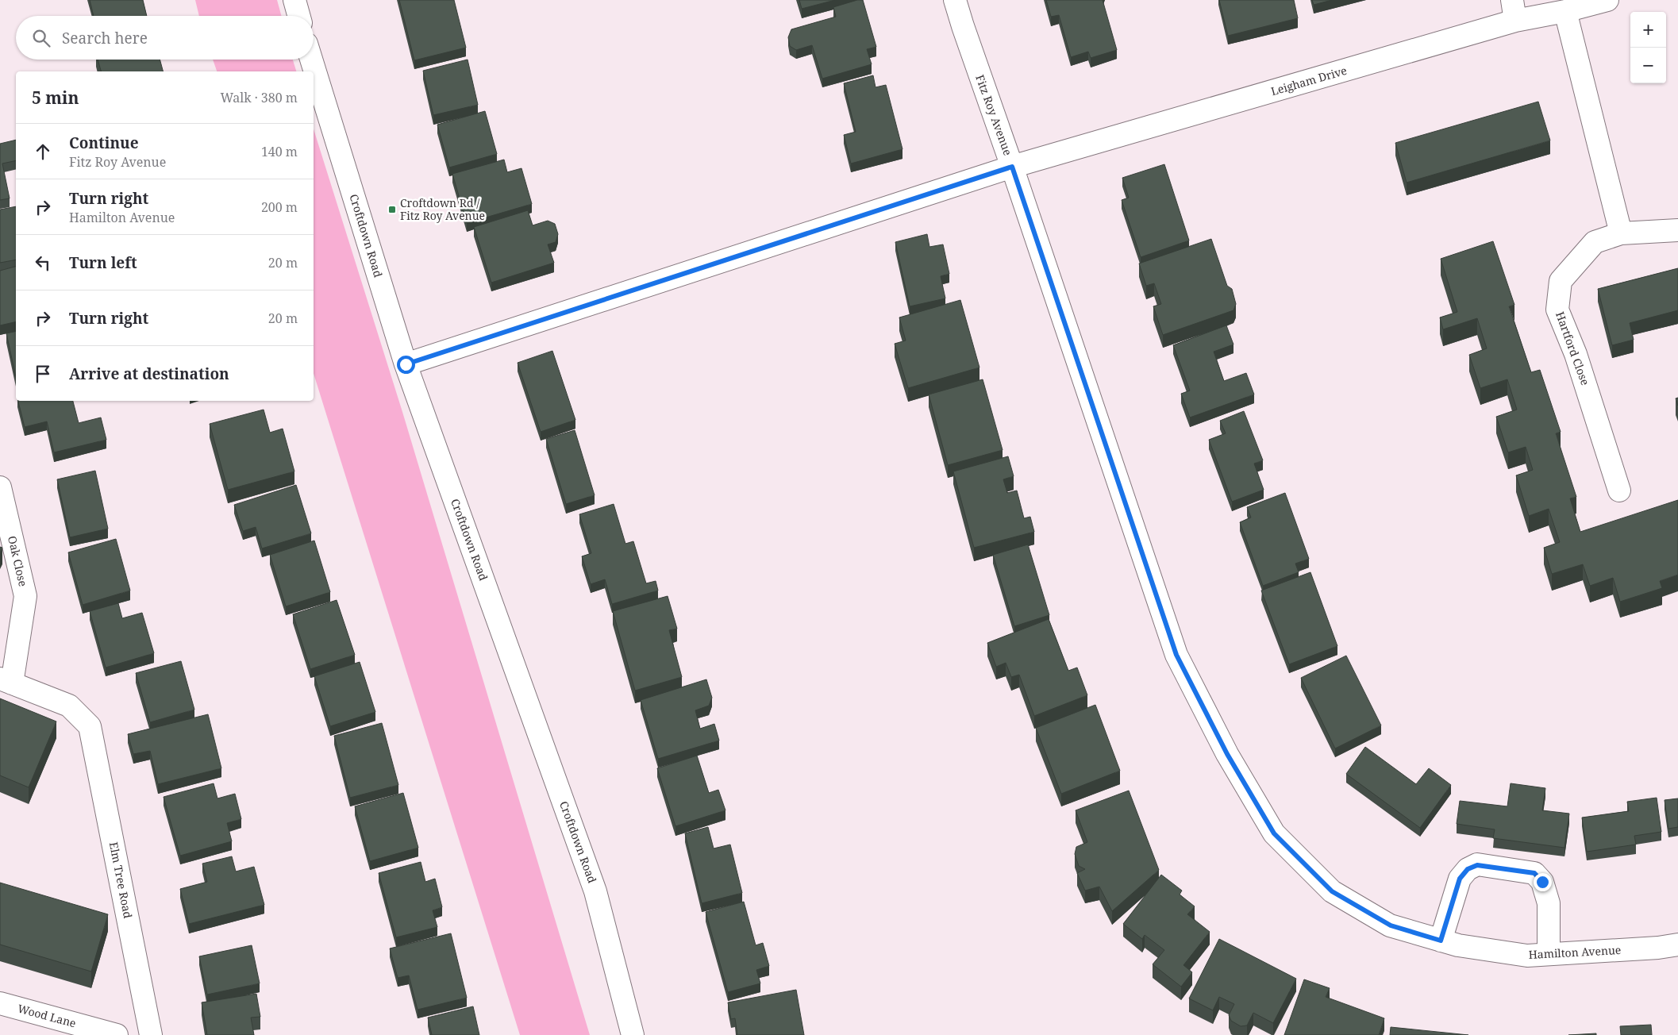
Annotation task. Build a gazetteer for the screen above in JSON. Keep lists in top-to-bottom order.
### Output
{
  "streets": {
    "street": [
      "Leigham Drive",
      "Fitz Roy Avenue",
      "Croftdown Road",
      "Hartford Close",
      "Oak Close",
      "Elm Tree Road",
      "Hamilton Avenue",
      "Wood Lane"
    ]
  },
  "crossings": [
    ["Leigham Drive", "Fitz Roy Avenue"],
    ["Leigham Drive", "Hamilton Avenue"],
    ["Fitz Roy Avenue", "Croftdown Road"],
    ["Fitz Roy Avenue", "Hamilton Avenue"],
    ["Oak Close", "Elm Tree Road"]
  ],
  "places": {
    "transit": ["Croftdown Rd / Fitz Roy Avenue"]
  },
  "page": {
    "map_buttons": ["+", "−"],
    "search": "Search here",
    "heading": ["5 min", "Walk · 380 m"],
    "list": [
      ["Continue", "Fitz Roy Avenue", "140 m"],
      ["Turn right", "Hamilton Avenue", "200 m"],
      ["Turn left", "20 m"],
      ["Turn right", "20 m"],
      "Arrive at destination"
    ]
  }
}
